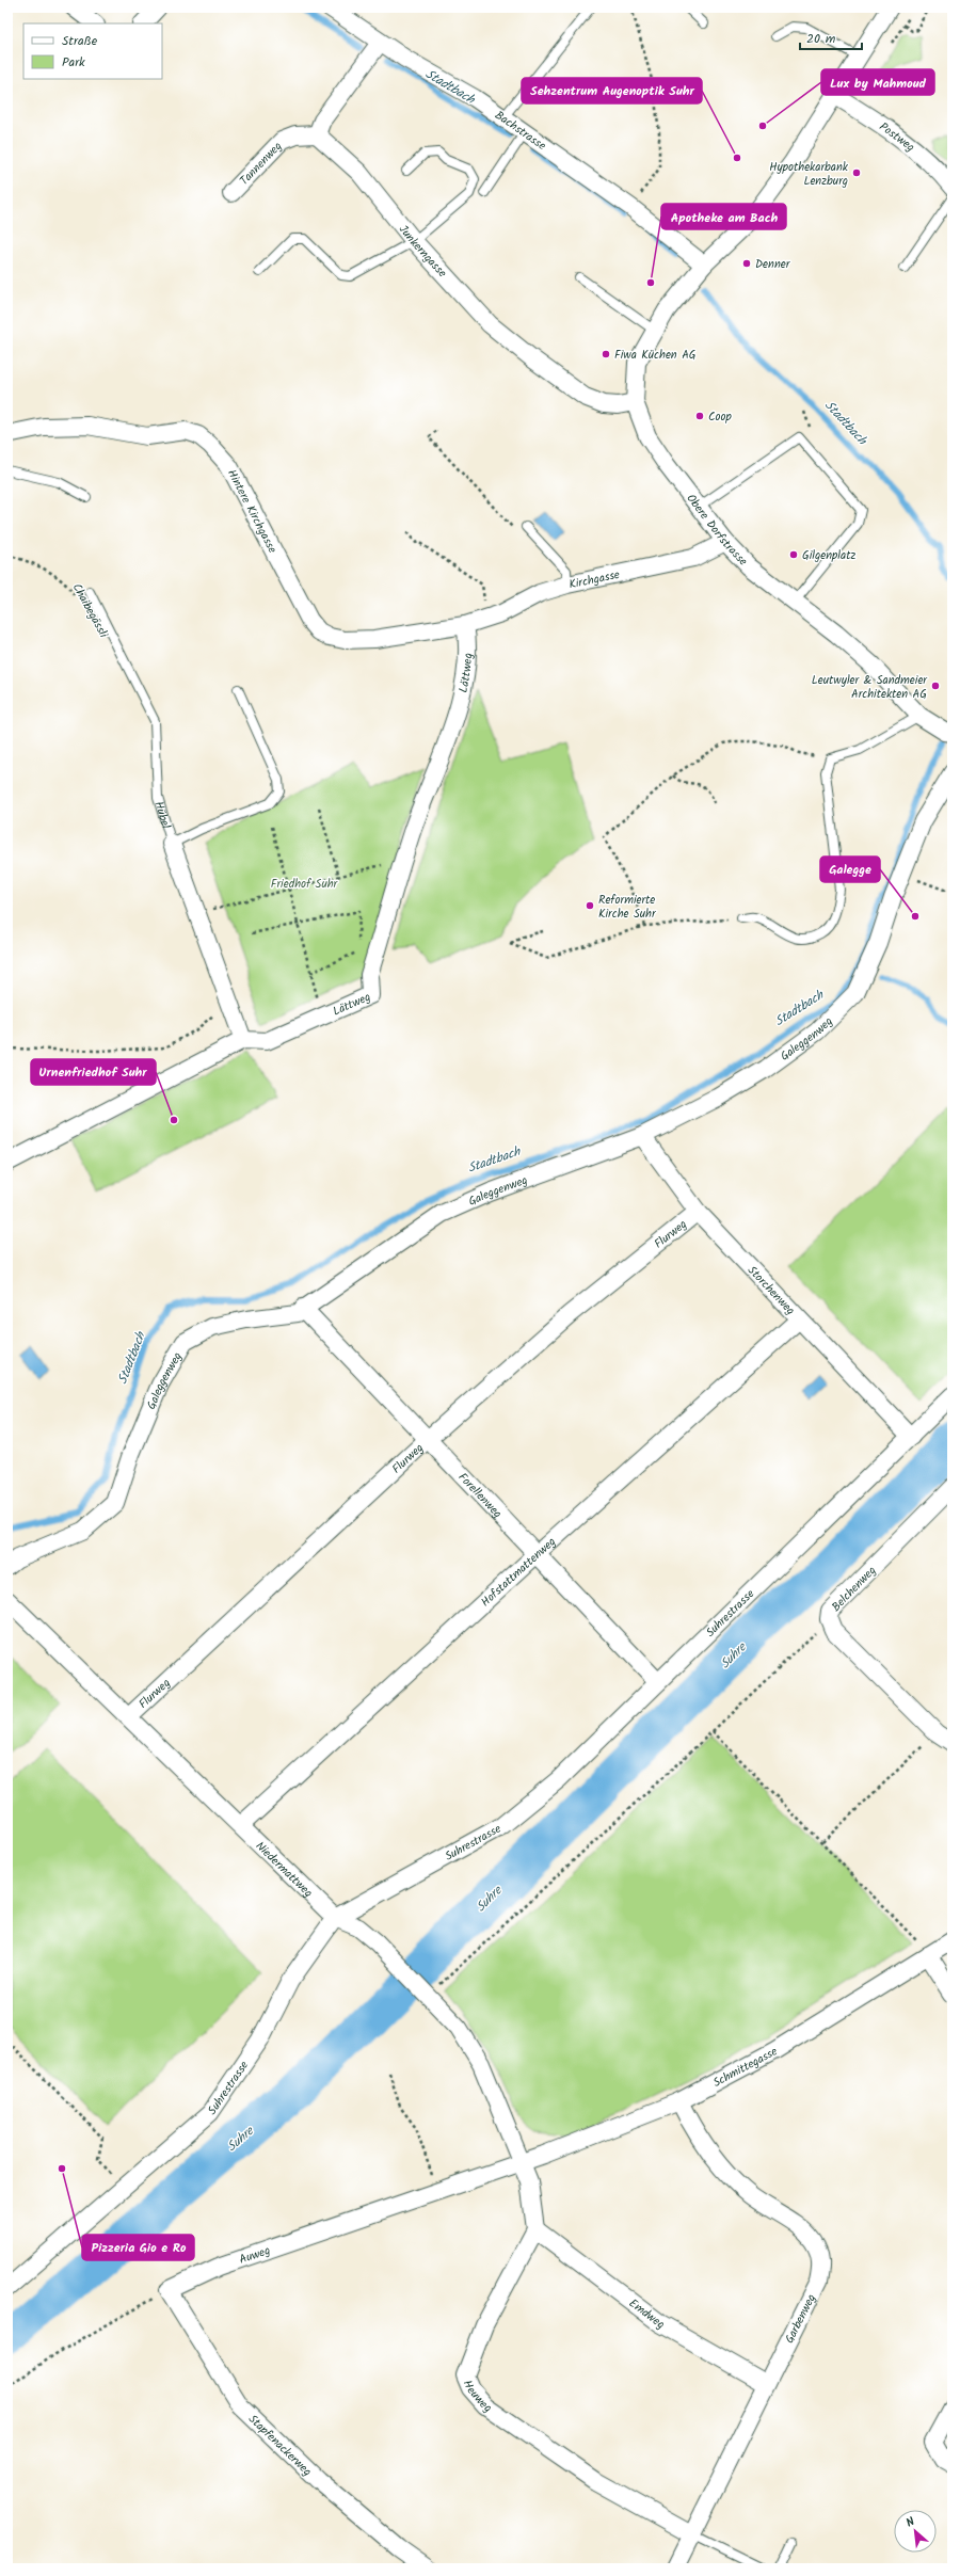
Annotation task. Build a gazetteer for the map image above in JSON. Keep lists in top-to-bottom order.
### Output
{
  "streets": {
    "street": [
      "Bachstrasse",
      "Postweg",
      "Tannenweg",
      "Junkerngasse",
      "Hintere Kirchgasse",
      "Obere Dorfstrasse",
      "Kirchgasse",
      "Lättweg",
      "Hübel",
      "Galeggenweg",
      "Flurweg",
      "Storchenweg",
      "Forellenweg",
      "Hofstattmattenweg",
      "Belchenweg",
      "Suhrestrasse",
      "Niedermattweg",
      "Schmittegasse",
      "Auweg",
      "Emdweg",
      "Garbenweg",
      "Heuweg",
      "Stapfenackerweg"
    ],
    "path": ["Chaibegässli"]
  },
  "crossings": [
    ["Bachstrasse", "Obere Dorfstrasse"],
    ["Postweg", "Obere Dorfstrasse"],
    ["Tannenweg", "Junkerngasse"],
    ["Junkerngasse", "Obere Dorfstrasse"],
    ["Hintere Kirchgasse", "Kirchgasse"],
    ["Hintere Kirchgasse", "Lättweg"],
    ["Obere Dorfstrasse", "Kirchgasse"],
    ["Kirchgasse", "Lättweg"],
    ["Lättweg", "Hübel"],
    ["Galeggenweg", "Storchenweg"],
    ["Galeggenweg", "Forellenweg"],
    ["Flurweg", "Storchenweg"],
    ["Flurweg", "Forellenweg"],
    ["Flurweg", "Niedermattweg"],
    ["Storchenweg", "Hofstattmattenweg"],
    ["Storchenweg", "Suhrestrasse"],
    ["Forellenweg", "Hofstattmattenweg"],
    ["Forellenweg", "Suhrestrasse"],
    ["Hofstattmattenweg", "Niedermattweg"],
    ["Suhrestrasse", "Niedermattweg"],
    ["Niedermattweg", "Schmittegasse"],
    ["Niedermattweg", "Auweg"],
    ["Schmittegasse", "Auweg"],
    ["Schmittegasse", "Garbenweg"],
    ["Auweg", "Stapfenackerweg"],
    ["Emdweg", "Garbenweg"],
    ["Emdweg", "Heuweg"],
    ["Garbenweg", "Heuweg"]
  ],
  "water": ["Stadtbach", "Suhre"],
  "parks": ["Friedhof Suhr"],
  "places": [
    "Lux by Mahmoud",
    "Sehzentrum Augenoptik Suhr",
    "Hypothekarbank Lenzburg",
    "Denner",
    "Apotheke am Bach",
    "Fiwa Küchen AG",
    "Coop",
    "Gilgenplatz",
    "Leutwyler & Sandmeier Architekten AG",
    "Reformierte Kirche Suhr",
    "Galegge",
    "Urnenfriedhof Suhr",
    "Pizzeria Gio e Ro"
  ],
  "legend": ["Straße", "Park"],
  "scale_bar": "20 m",
  "north": "top left"
}
